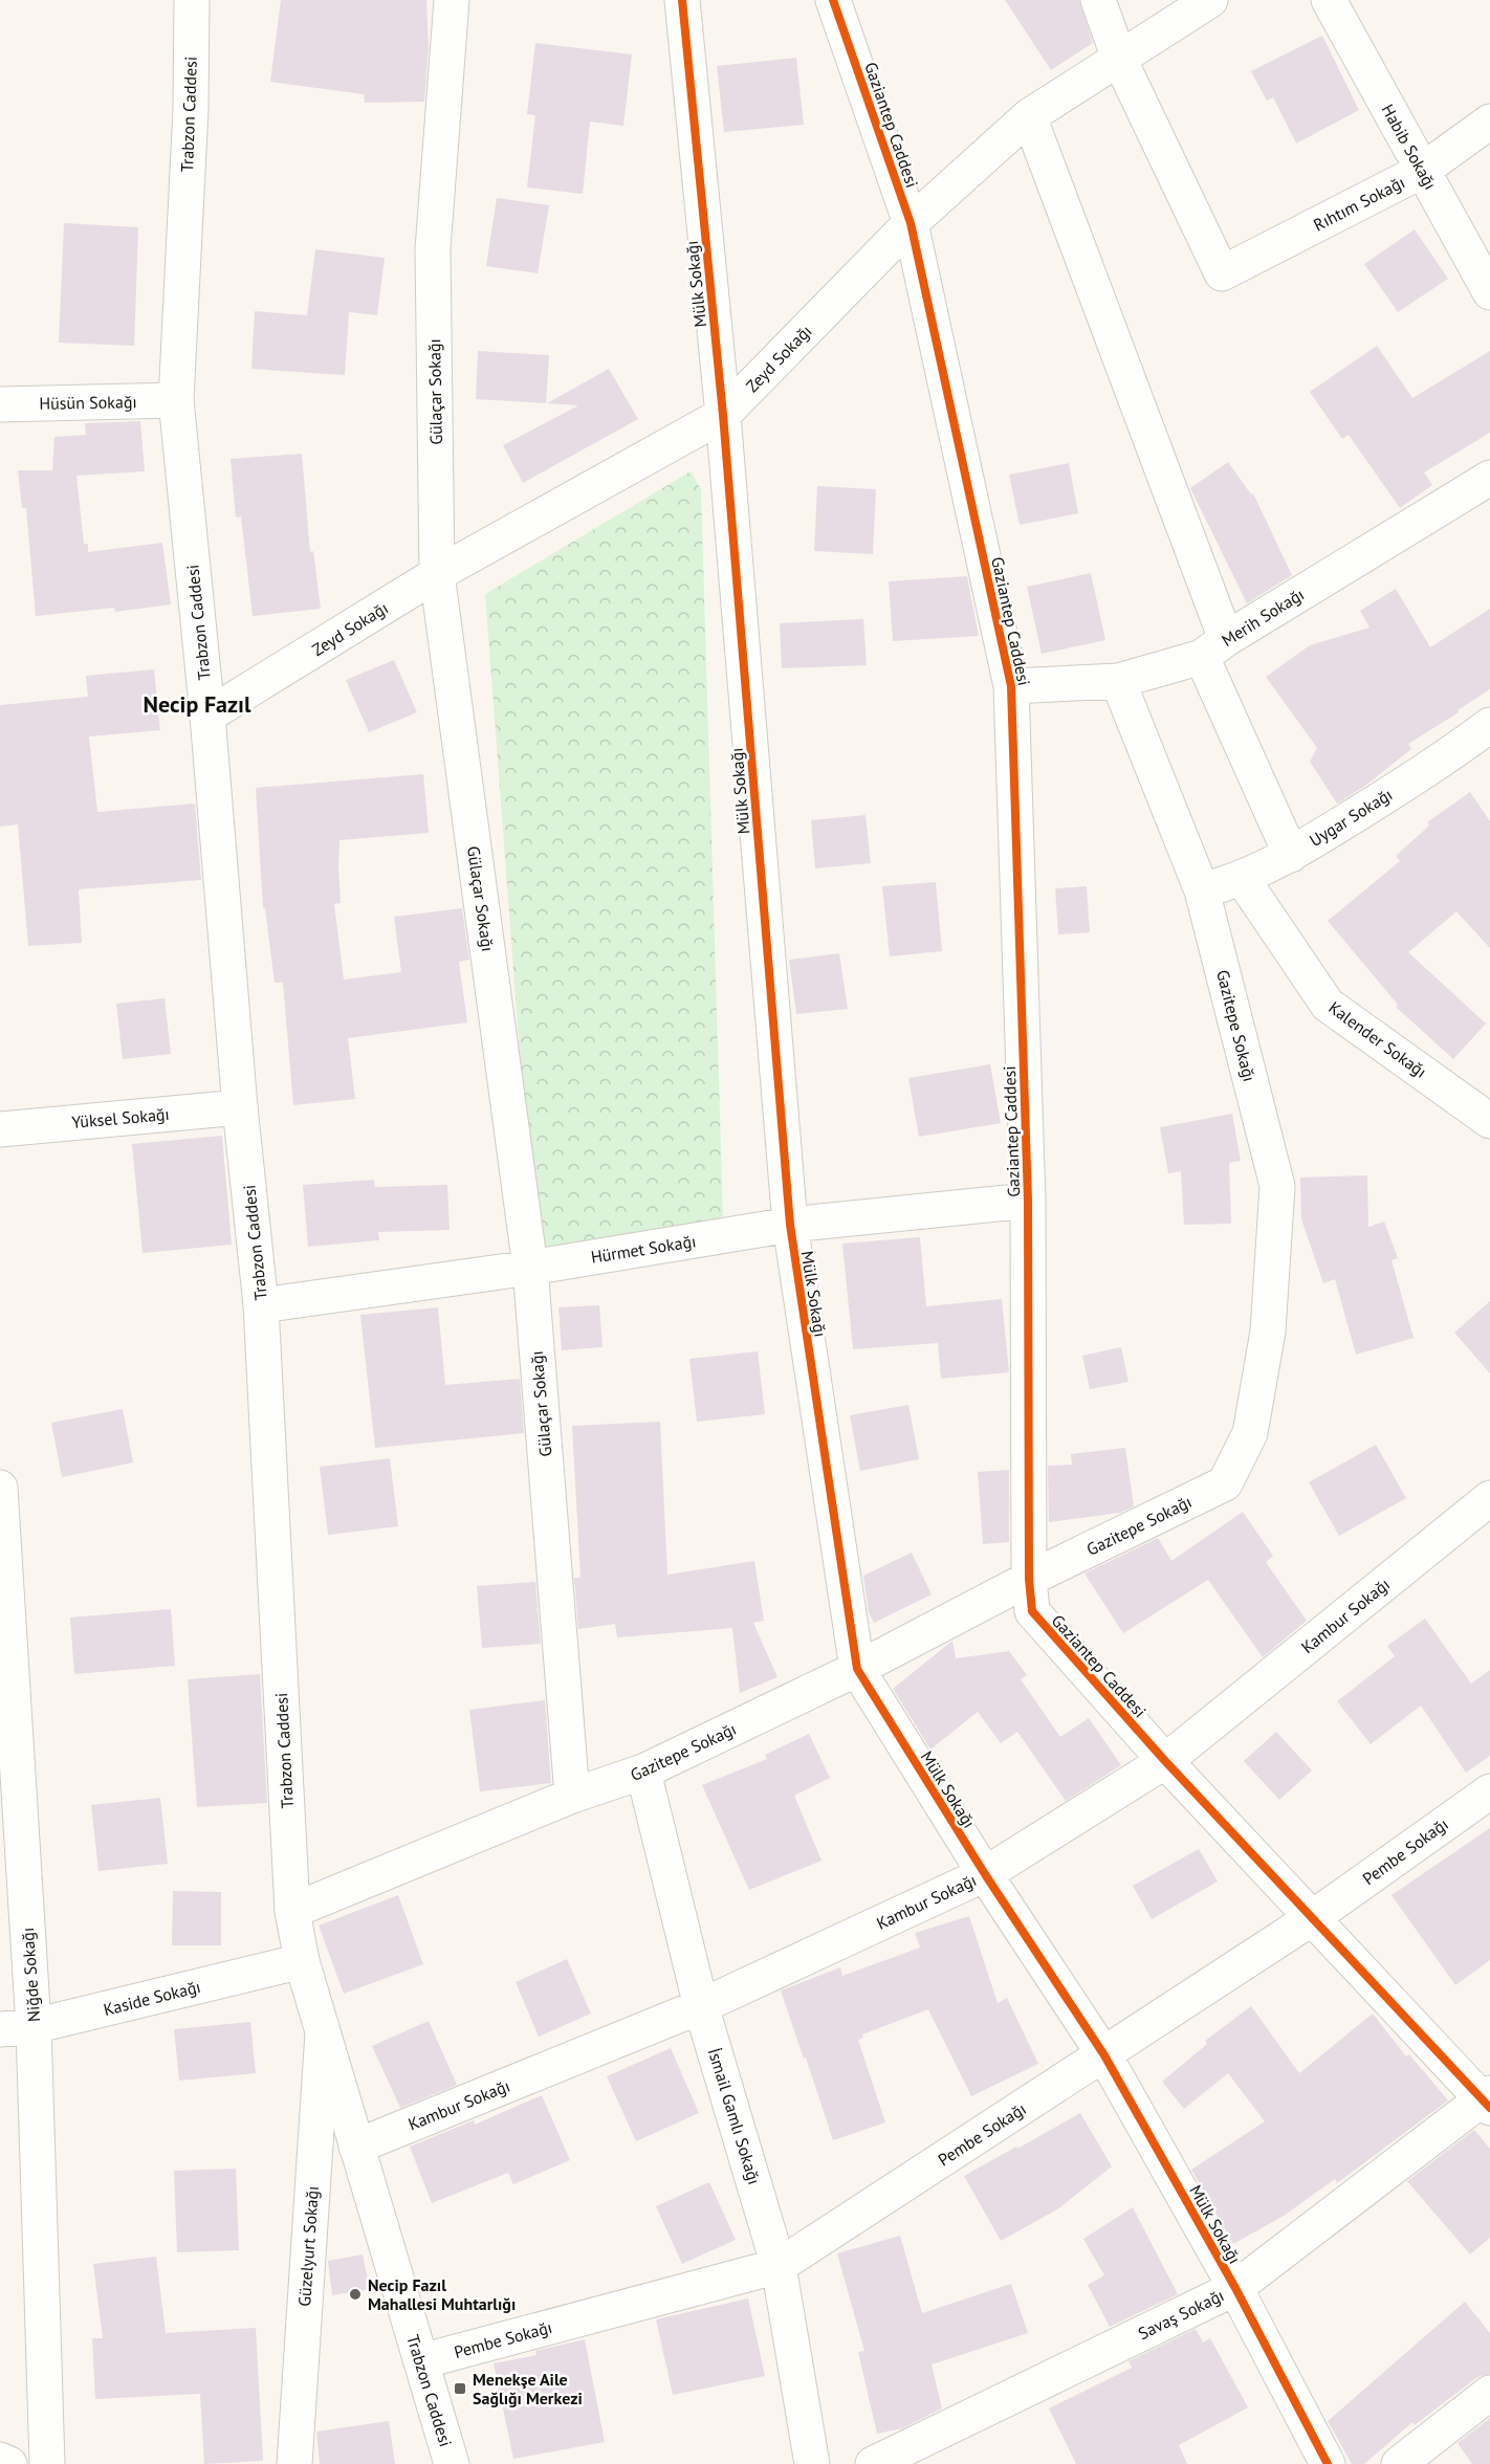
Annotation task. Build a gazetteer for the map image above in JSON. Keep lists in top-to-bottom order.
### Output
{
  "streets": {
    "street": [
      "Trabzon Caddesi",
      "Gaziantep Caddesi",
      "Habib Sokağı",
      "Rıhtım Sokağı",
      "Mülk Sokağı",
      "Zeyd Sokağı",
      "Gülaçar Sokağı",
      "Hüsün Sokağı",
      "Merih Sokağı",
      "Uygar Sokağı",
      "Gazitepe Sokağı",
      "Kalender Sokağı",
      "Yüksel Sokağı",
      "Hürmet Sokağı",
      "Kambur Sokağı",
      "Pembe Sokağı",
      "Niğde Sokağı",
      "Kaside Sokağı",
      "İsmail Gamlı Sokağı",
      "Güzelyurt Sokağı",
      "Savaş Sokağı"
    ]
  },
  "crossings": [
    ["Trabzon Caddesi", "Zeyd Sokağı"],
    ["Trabzon Caddesi", "Hüsün Sokağı"],
    ["Trabzon Caddesi", "Gazitepe Sokağı"],
    ["Trabzon Caddesi", "Yüksel Sokağı"],
    ["Trabzon Caddesi", "Hürmet Sokağı"],
    ["Trabzon Caddesi", "Kambur Sokağı"],
    ["Trabzon Caddesi", "Pembe Sokağı"],
    ["Trabzon Caddesi", "Kaside Sokağı"],
    ["Trabzon Caddesi", "Güzelyurt Sokağı"],
    ["Gaziantep Caddesi", "Zeyd Sokağı"],
    ["Gaziantep Caddesi", "Merih Sokağı"],
    ["Gaziantep Caddesi", "Gazitepe Sokağı"],
    ["Gaziantep Caddesi", "Hürmet Sokağı"],
    ["Gaziantep Caddesi", "Kambur Sokağı"],
    ["Gaziantep Caddesi", "Pembe Sokağı"],
    ["Gaziantep Caddesi", "Savaş Sokağı"],
    ["Habib Sokağı", "Rıhtım Sokağı"],
    ["Rıhtım Sokağı", "Zeyd Sokağı"],
    ["Mülk Sokağı", "Zeyd Sokağı"],
    ["Mülk Sokağı", "Gazitepe Sokağı"],
    ["Mülk Sokağı", "Hürmet Sokağı"],
    ["Mülk Sokağı", "Kambur Sokağı"],
    ["Mülk Sokağı", "Pembe Sokağı"],
    ["Mülk Sokağı", "Savaş Sokağı"],
    ["Zeyd Sokağı", "Gülaçar Sokağı"],
    ["Gülaçar Sokağı", "Gazitepe Sokağı"],
    ["Gülaçar Sokağı", "Hürmet Sokağı"],
    ["Merih Sokağı", "Gazitepe Sokağı"],
    ["Uygar Sokağı", "Gazitepe Sokağı"],
    ["Uygar Sokağı", "Kalender Sokağı"],
    ["Gazitepe Sokağı", "İsmail Gamlı Sokağı"],
    ["Kambur Sokağı", "İsmail Gamlı Sokağı"],
    ["Pembe Sokağı", "İsmail Gamlı Sokağı"],
    ["Niğde Sokağı", "Kaside Sokağı"]
  ],
  "districts": ["Necip Fazıl"],
  "places": {
    "other": ["Necip Fazıl Mahallesi Muhtarlığı"],
    "transit": ["Menekşe Aile Sağlığı Merkezi"]
  }
}
